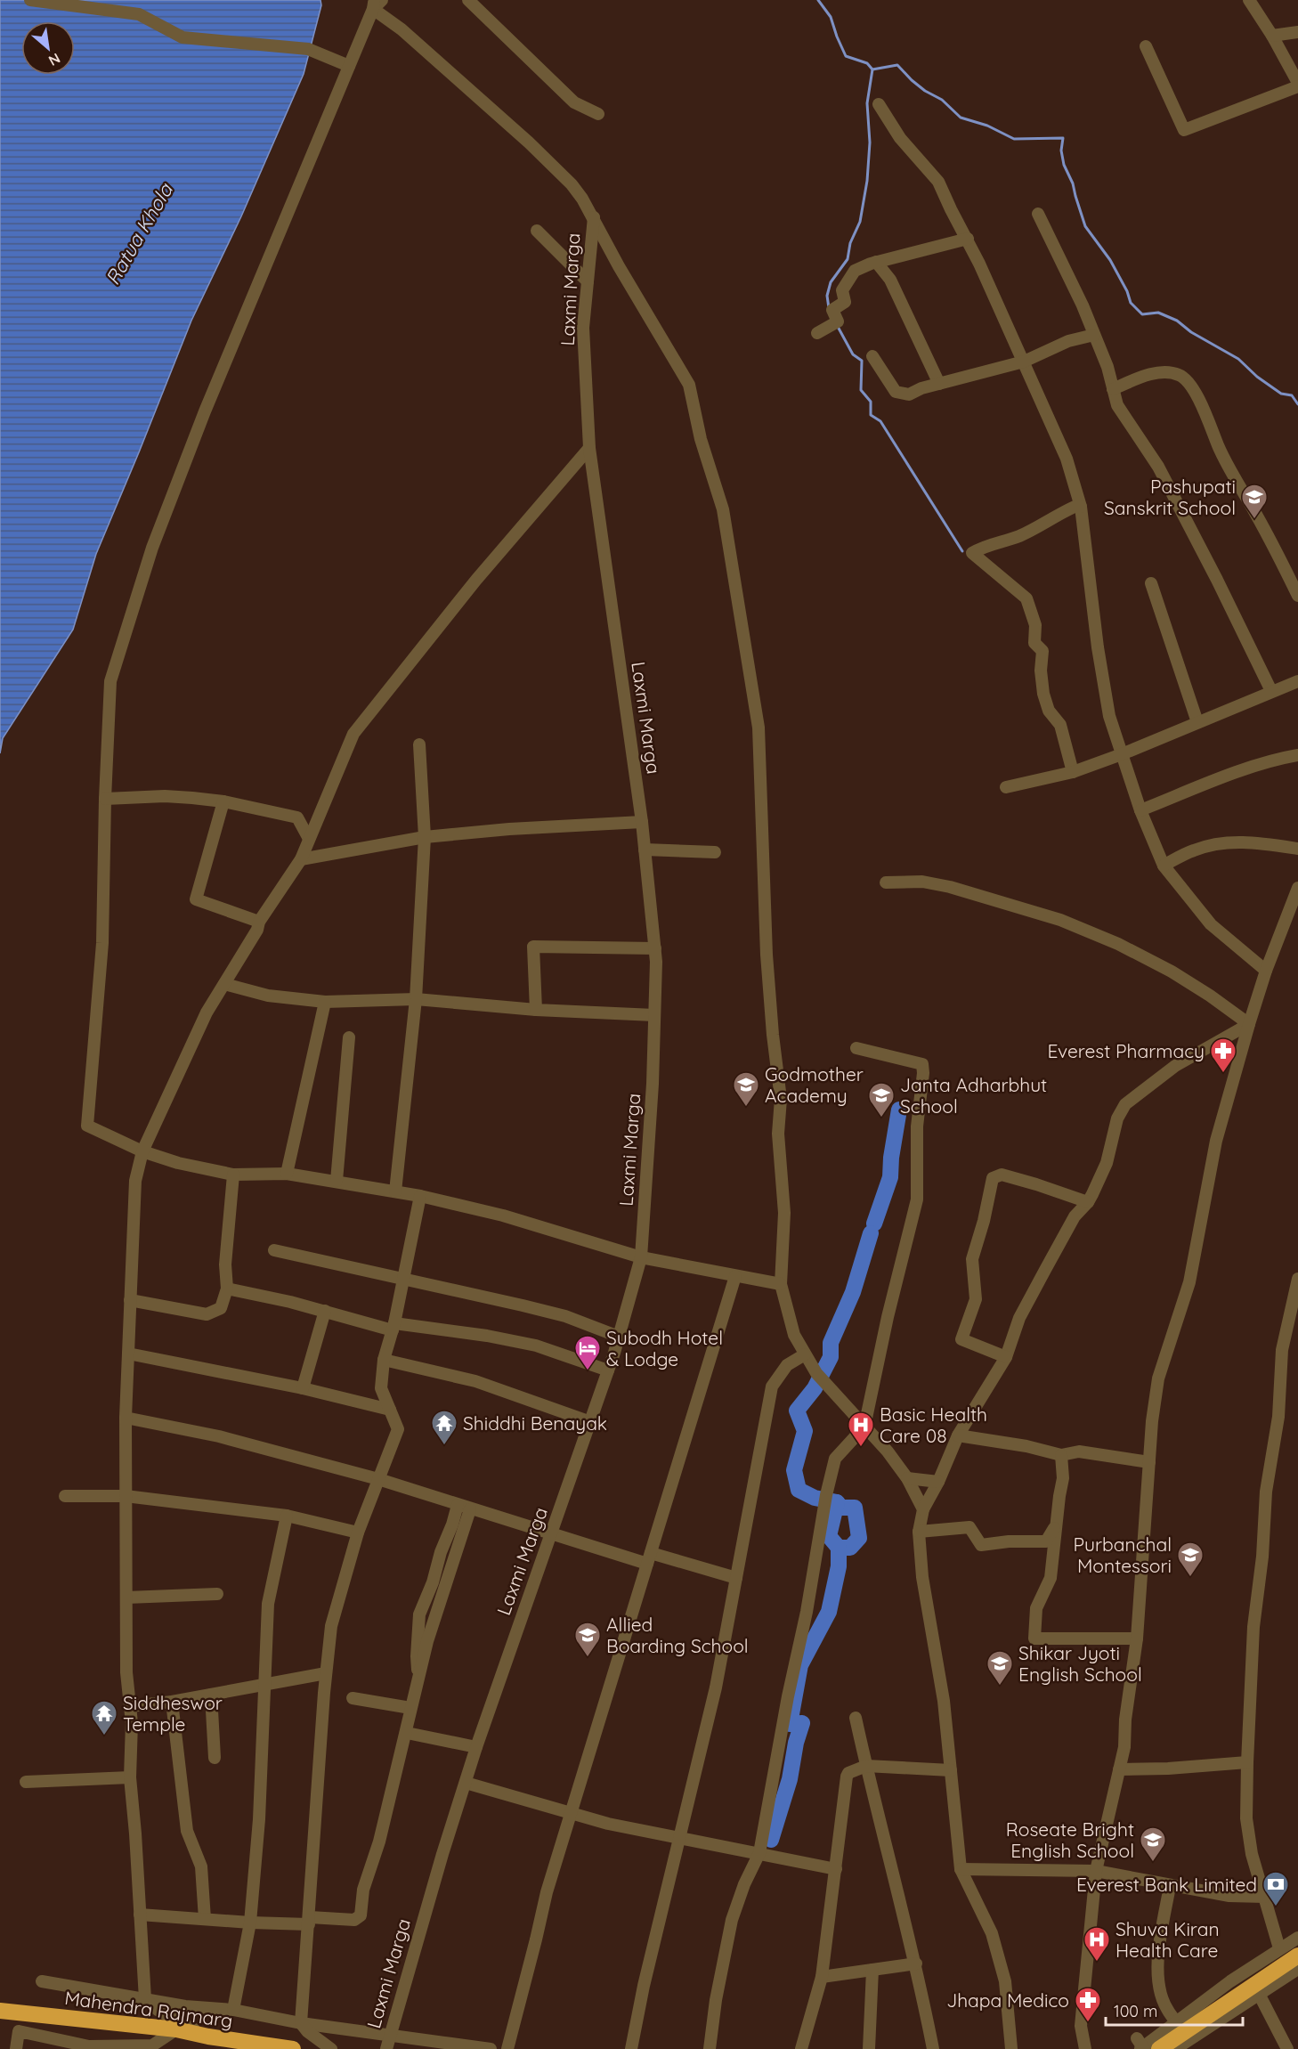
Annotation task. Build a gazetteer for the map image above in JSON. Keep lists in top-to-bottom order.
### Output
{
  "streets": {
    "highway": ["Mahendra Rajmarg"],
    "street": ["Laxmi Marga"]
  },
  "water": ["Ratua Khola"],
  "places": {
    "school or university": [
      "Pashupati Sanskrit School",
      "Godmother Academy",
      "Janta Adharbhut School",
      "Purbanchal Montessori",
      "Allied Boarding School",
      "Shikar Jyoti English School",
      "Roseate Bright English School"
    ],
    "pharmacy": ["Everest Pharmacy", "Jhapa Medico"],
    "hotel": ["Subodh Hotel & Lodge"],
    "temple": ["Shiddhi Benayak", "Siddheswor Temple"],
    "hospital": ["Basic Health Care 08", "Shuva Kiran Health Care"],
    "bank": ["Everest Bank Limited"]
  },
  "scale_bar": "100 m",
  "north": "bottom right"
}
